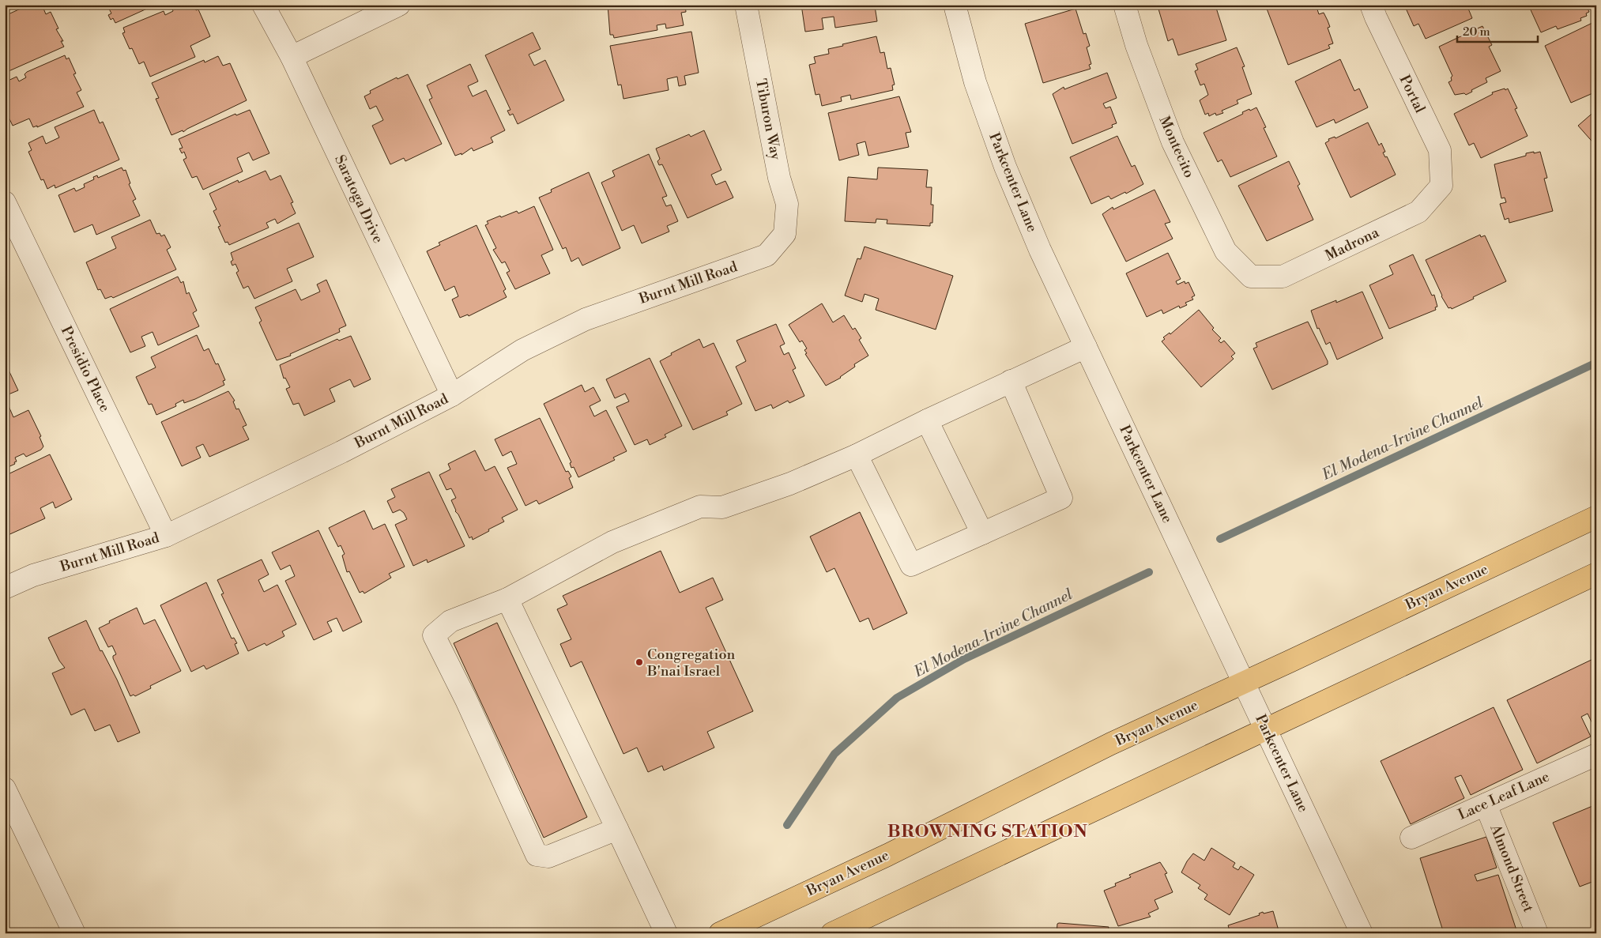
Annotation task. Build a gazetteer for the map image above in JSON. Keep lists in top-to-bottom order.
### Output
{
  "streets": {
    "main road": ["Bryan Avenue"],
    "street": [
      "Portal",
      "Tiburon Way",
      "Montecito",
      "Parkcenter Lane",
      "Saratoga Drive",
      "Madrona",
      "Burnt Mill Road",
      "Presidio Place",
      "Lace Leaf Lane",
      "Almond Street"
    ]
  },
  "crossings": [
    ["Portal", "Madrona"],
    ["Tiburon Way", "Burnt Mill Road"],
    ["Montecito", "Madrona"],
    ["Parkcenter Lane", "Bryan Avenue"],
    ["Saratoga Drive", "Burnt Mill Road"],
    ["Burnt Mill Road", "Presidio Place"],
    ["Lace Leaf Lane", "Almond Street"]
  ],
  "districts": ["BROWNING STATION"],
  "water": ["El Modena-Irvine Channel"],
  "places": ["Congregation B'nai Israel"],
  "scale_bar": "20 m"
}
